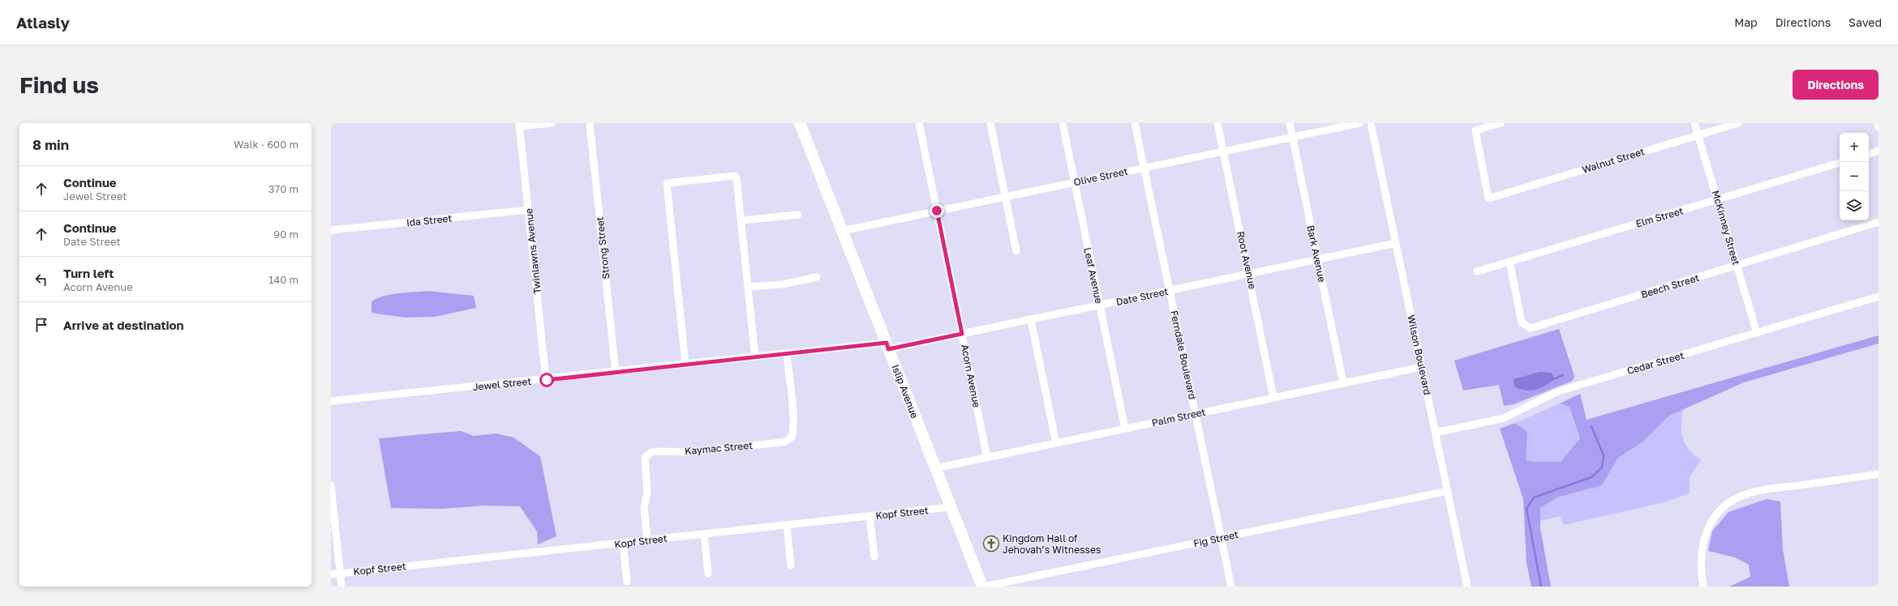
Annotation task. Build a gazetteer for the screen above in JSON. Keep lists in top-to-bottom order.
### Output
{
  "streets": {
    "main road": ["Islip Avenue"],
    "street": [
      "Walnut Street",
      "Olive Street",
      "Elm Street",
      "Ida Street",
      "McKinney Street",
      "Strong Street",
      "Twinlawns Avenue",
      "Bark Avenue",
      "Root Avenue",
      "Leaf Avenue",
      "Beech Street",
      "Date Street",
      "Ferndale Boulevard",
      "Wilson Boulevard",
      "Cedar Street",
      "Acorn Avenue",
      "Jewel Street",
      "Palm Street",
      "Kaymac Street",
      "Kopf Street",
      "Fig Street"
    ]
  },
  "crossings": [
    ["Walnut Street", "McKinney Street"],
    ["Olive Street", "Bark Avenue"],
    ["Olive Street", "Root Avenue"],
    ["Olive Street", "Leaf Avenue"],
    ["Olive Street", "Ferndale Boulevard"],
    ["Olive Street", "Acorn Avenue"],
    ["Olive Street", "Islip Avenue"],
    ["Elm Street", "McKinney Street"],
    ["Elm Street", "Beech Street"],
    ["Ida Street", "Twinlawns Avenue"],
    ["McKinney Street", "Beech Street"],
    ["McKinney Street", "Cedar Street"],
    ["Strong Street", "Jewel Street"],
    ["Twinlawns Avenue", "Jewel Street"],
    ["Bark Avenue", "Date Street"],
    ["Bark Avenue", "Palm Street"],
    ["Root Avenue", "Date Street"],
    ["Root Avenue", "Palm Street"],
    ["Leaf Avenue", "Date Street"],
    ["Leaf Avenue", "Palm Street"],
    ["Date Street", "Ferndale Boulevard"],
    ["Date Street", "Wilson Boulevard"],
    ["Date Street", "Acorn Avenue"],
    ["Date Street", "Jewel Street"],
    ["Date Street", "Islip Avenue"],
    ["Ferndale Boulevard", "Palm Street"],
    ["Ferndale Boulevard", "Fig Street"],
    ["Wilson Boulevard", "Cedar Street"],
    ["Wilson Boulevard", "Palm Street"],
    ["Wilson Boulevard", "Fig Street"],
    ["Acorn Avenue", "Palm Street"],
    ["Jewel Street", "Islip Avenue"],
    ["Jewel Street", "Kaymac Street"],
    ["Islip Avenue", "Palm Street"],
    ["Islip Avenue", "Kopf Street"],
    ["Islip Avenue", "Fig Street"],
    ["Kaymac Street", "Kopf Street"]
  ],
  "places": {
    "church": ["Kingdom Hall of Jehovah’s Witnesses"]
  },
  "page": {
    "header": "Atlasly",
    "nav": ["Map", "Directions", "Saved"],
    "buttons": "Directions",
    "title": "Find us",
    "heading": ["8 min", "Walk · 600 m"],
    "map_buttons": ["+", "−"],
    "list": [
      ["Continue", "Jewel Street", "370 m"],
      ["Continue", "Date Street", "90 m"],
      ["Turn left", "Acorn Avenue", "140 m"],
      "Arrive at destination"
    ]
  }
}
